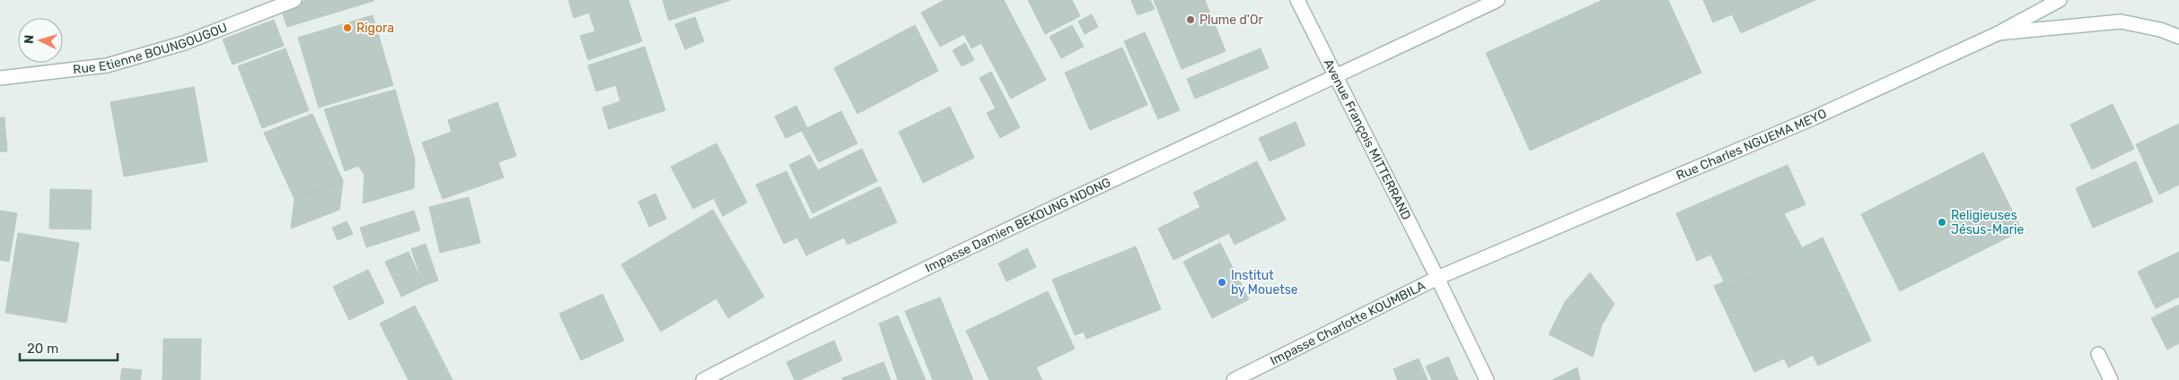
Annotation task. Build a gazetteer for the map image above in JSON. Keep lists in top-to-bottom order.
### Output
{
  "streets": {
    "street": [
      "Rue Etienne BOUNGOUGOU",
      "Avenue François MITTERRAND",
      "Rue Charles NGUEMA MEYO",
      "Impasse Damien BEKOUNG NDONG",
      "Impasse Charlotte KOUMBILA"
    ]
  },
  "crossings": [
    ["Avenue François MITTERRAND", "Rue Charles NGUEMA MEYO"],
    ["Avenue François MITTERRAND", "Impasse Damien BEKOUNG NDONG"],
    ["Avenue François MITTERRAND", "Impasse Charlotte KOUMBILA"],
    ["Rue Charles NGUEMA MEYO", "Impasse Charlotte KOUMBILA"]
  ],
  "places": [
    "Plume d'Or",
    "Rigora",
    "Religieuses Jésus-Marie",
    "Institut by Mouetse"
  ],
  "scale_bar": "20 m",
  "north": "left"
}
